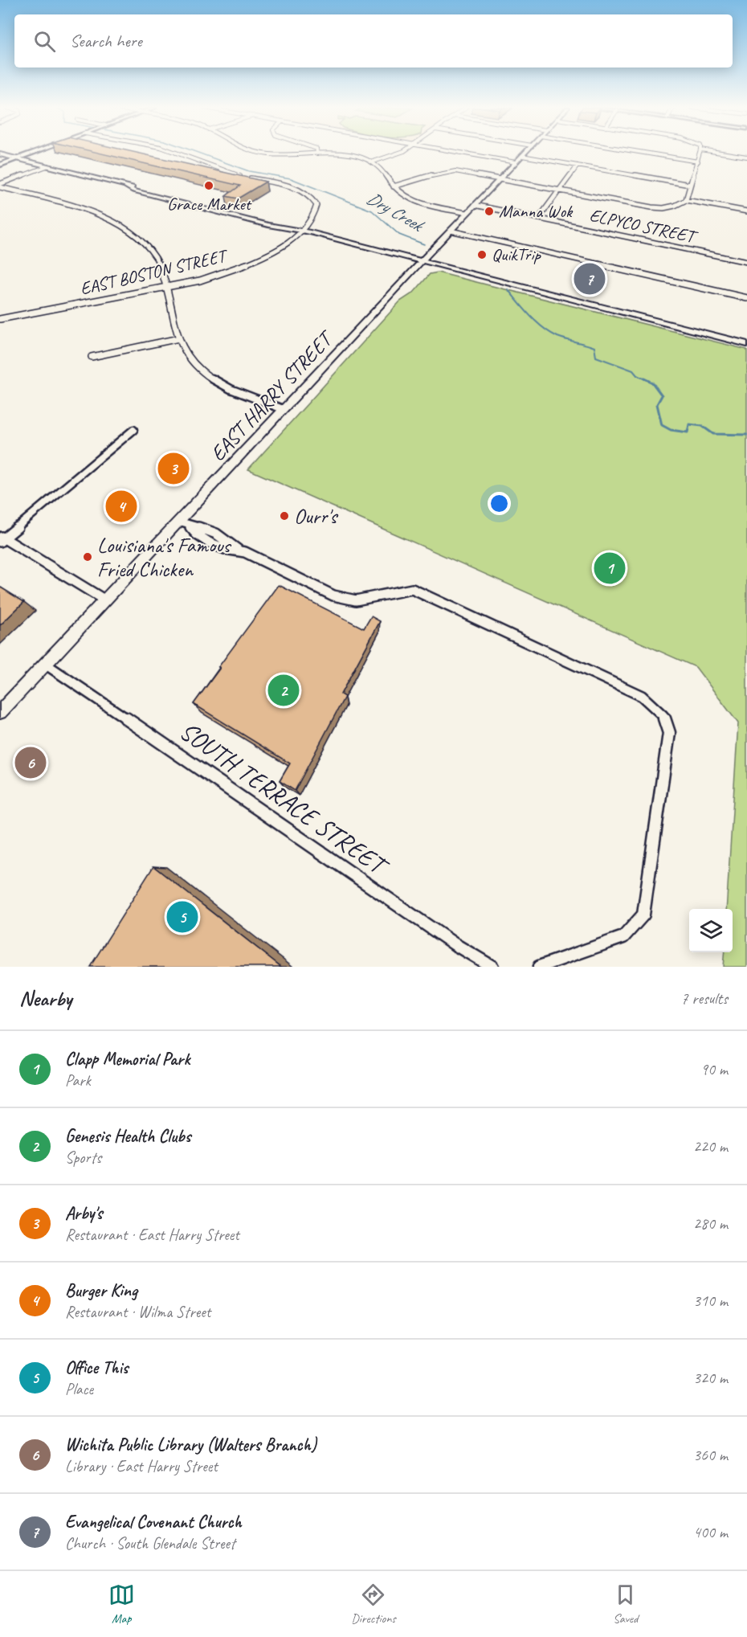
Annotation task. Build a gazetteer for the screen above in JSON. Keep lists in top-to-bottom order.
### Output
{
  "streets": {
    "main road": ["EAST HARRY STREET"],
    "street": ["ELPYCO STREET", "EAST BOSTON STREET", "SOUTH TERRACE STREET"]
  },
  "crossings": [
    ["ELPYCO STREET", "EAST HARRY STREET"],
    ["EAST HARRY STREET", "SOUTH TERRACE STREET"]
  ],
  "water": ["Dry Creek"],
  "places": [
    "Grace Market",
    "Manna Wok",
    "QuikTrip",
    "Ourr's",
    "Louisiana's Famous Fried Chicken"
  ],
  "page": {
    "search": "Search here",
    "pins": [
      "7",
      "3",
      "4",
      "1",
      "2",
      "6",
      "5"
    ],
    "heading": ["Nearby", "7 results"],
    "list": [
      {
        "mark": "1",
        "name": "Clapp Memorial Park",
        "note": "Park",
        "value": "90 m"
      },
      {
        "mark": "2",
        "name": "Genesis Health Clubs",
        "note": "Sports",
        "value": "220 m"
      },
      {
        "mark": "3",
        "name": "Arby's",
        "note": "Restaurant · East Harry Street",
        "value": "280 m"
      },
      {
        "mark": "4",
        "name": "Burger King",
        "note": "Restaurant · Wilma Street",
        "value": "310 m"
      },
      {
        "mark": "5",
        "name": "Office This",
        "note": "Place",
        "value": "320 m"
      },
      {
        "mark": "6",
        "name": "Wichita Public Library (Walters Branch)",
        "note": "Library · East Harry Street",
        "value": "360 m"
      },
      {
        "mark": "7",
        "name": "Evangelical Covenant Church",
        "note": "Church · South Glendale Street",
        "value": "400 m"
      }
    ],
    "nav": ["Map", "Directions", "Saved"]
  }
}
